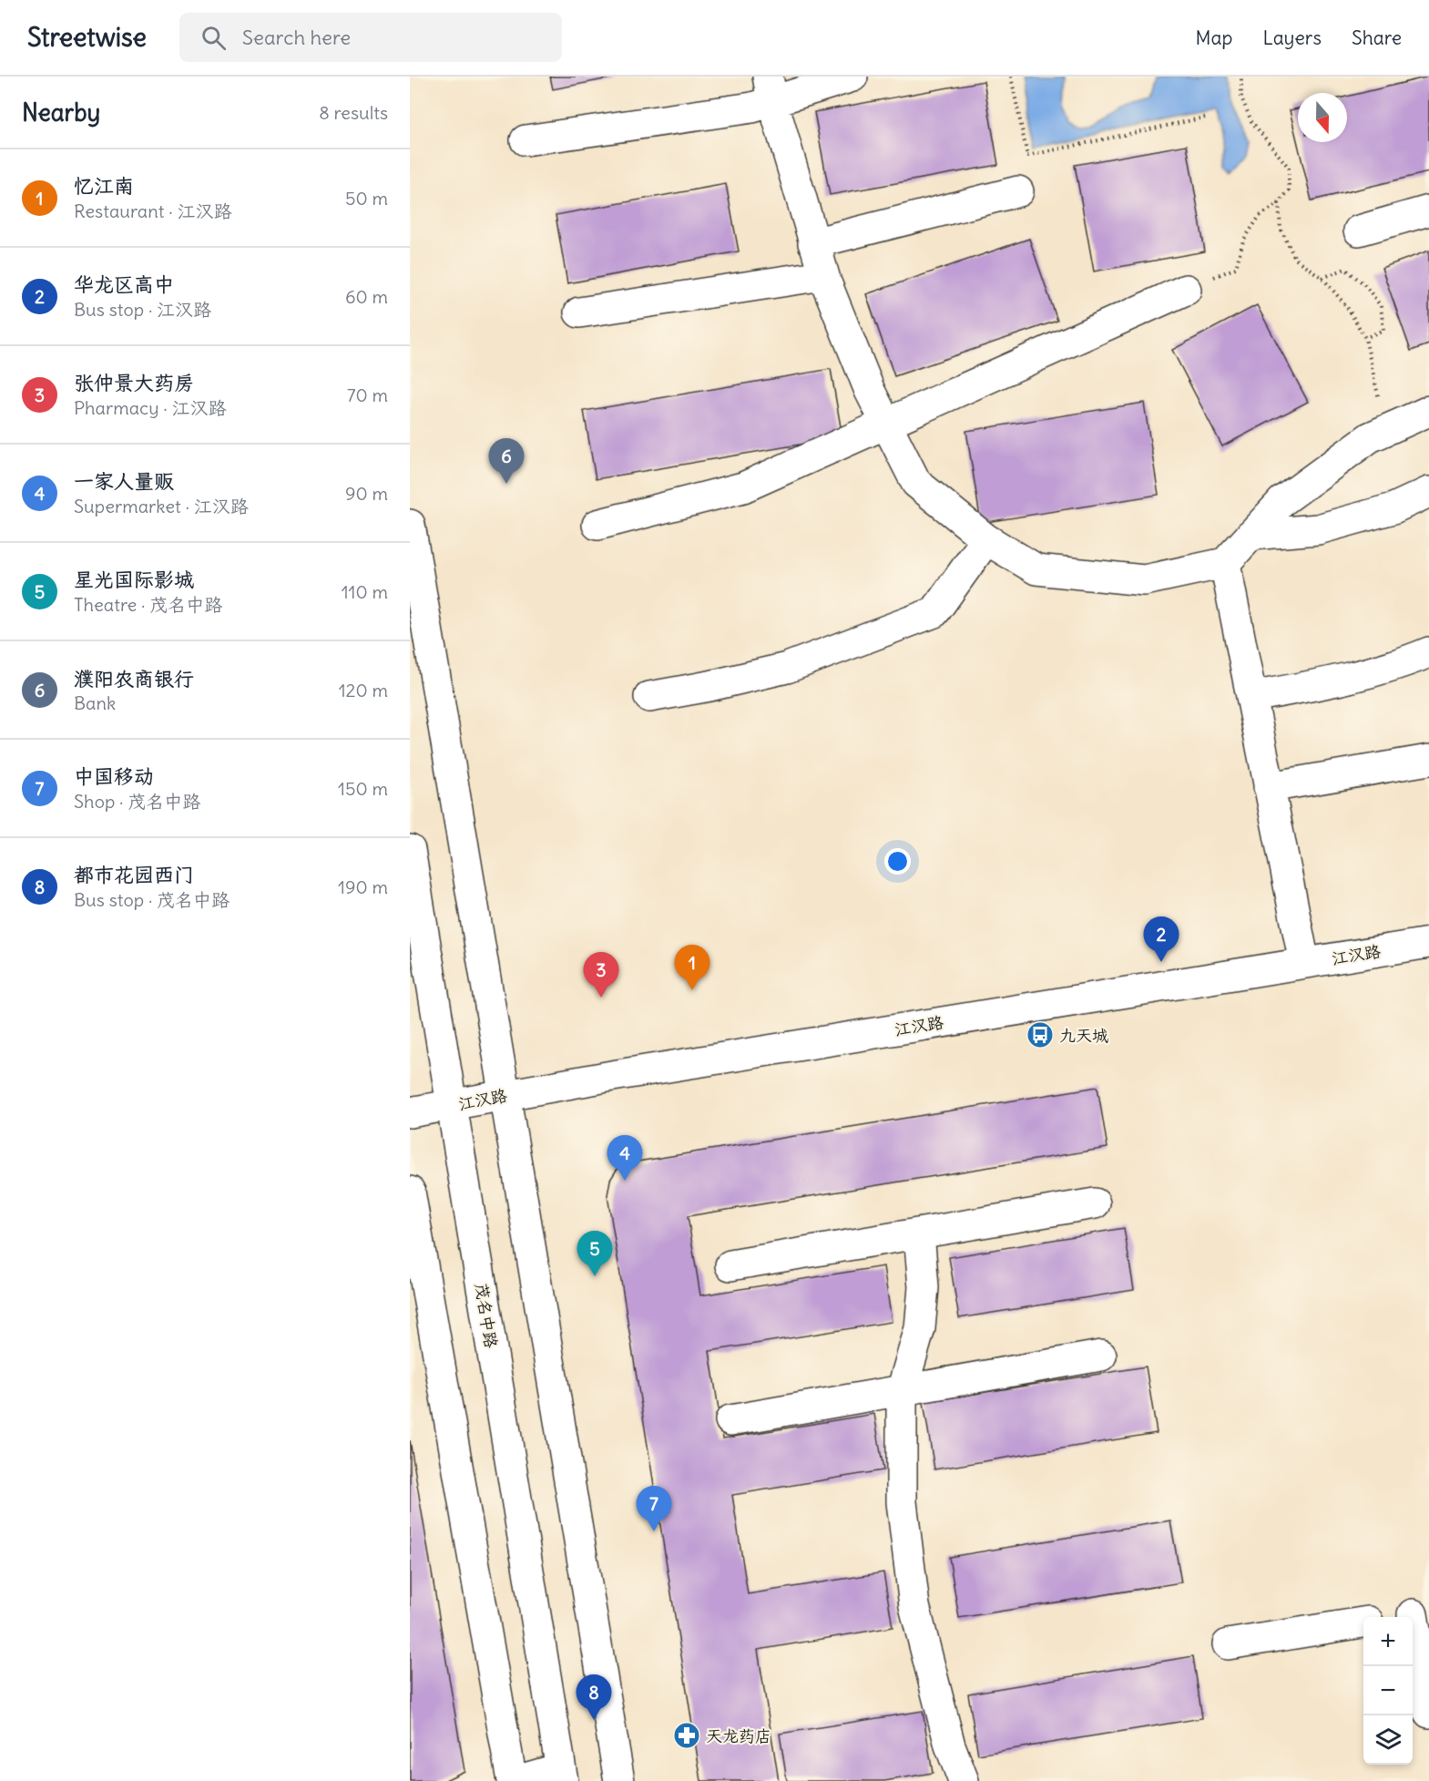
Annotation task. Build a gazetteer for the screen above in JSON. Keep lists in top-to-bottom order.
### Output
{
  "streets": {
    "street": ["江汉路", "茂名中路"]
  },
  "crossings": [
    ["江汉路", "茂名中路"]
  ],
  "places": {
    "bus stop": ["九天城"],
    "pharmacy": ["天龙药店"]
  },
  "north": "bottom",
  "page": {
    "header": "Streetwise",
    "search": "Search here",
    "nav": ["Map", "Layers", "Share"],
    "heading": ["Nearby", "8 results"],
    "list": [
      {
        "mark": "1",
        "name": "忆江南",
        "note": "Restaurant · 江汉路",
        "value": "50 m"
      },
      {
        "mark": "2",
        "name": "华龙区高中",
        "note": "Bus stop · 江汉路",
        "value": "60 m"
      },
      {
        "mark": "3",
        "name": "张仲景大药房",
        "note": "Pharmacy · 江汉路",
        "value": "70 m"
      },
      {
        "mark": "4",
        "name": "一家人量贩",
        "note": "Supermarket · 江汉路",
        "value": "90 m"
      },
      {
        "mark": "5",
        "name": "星光国际影城",
        "note": "Theatre · 茂名中路",
        "value": "110 m"
      },
      {
        "mark": "6",
        "name": "濮阳农商银行",
        "note": "Bank",
        "value": "120 m"
      },
      {
        "mark": "7",
        "name": "中国移动",
        "note": "Shop · 茂名中路",
        "value": "150 m"
      },
      {
        "mark": "8",
        "name": "都市花园西门",
        "note": "Bus stop · 茂名中路",
        "value": "190 m"
      }
    ],
    "pins": [
      "6",
      "2",
      "1",
      "3",
      "4",
      "5",
      "7",
      "8"
    ],
    "map_buttons": ["+", "−"]
  }
}
